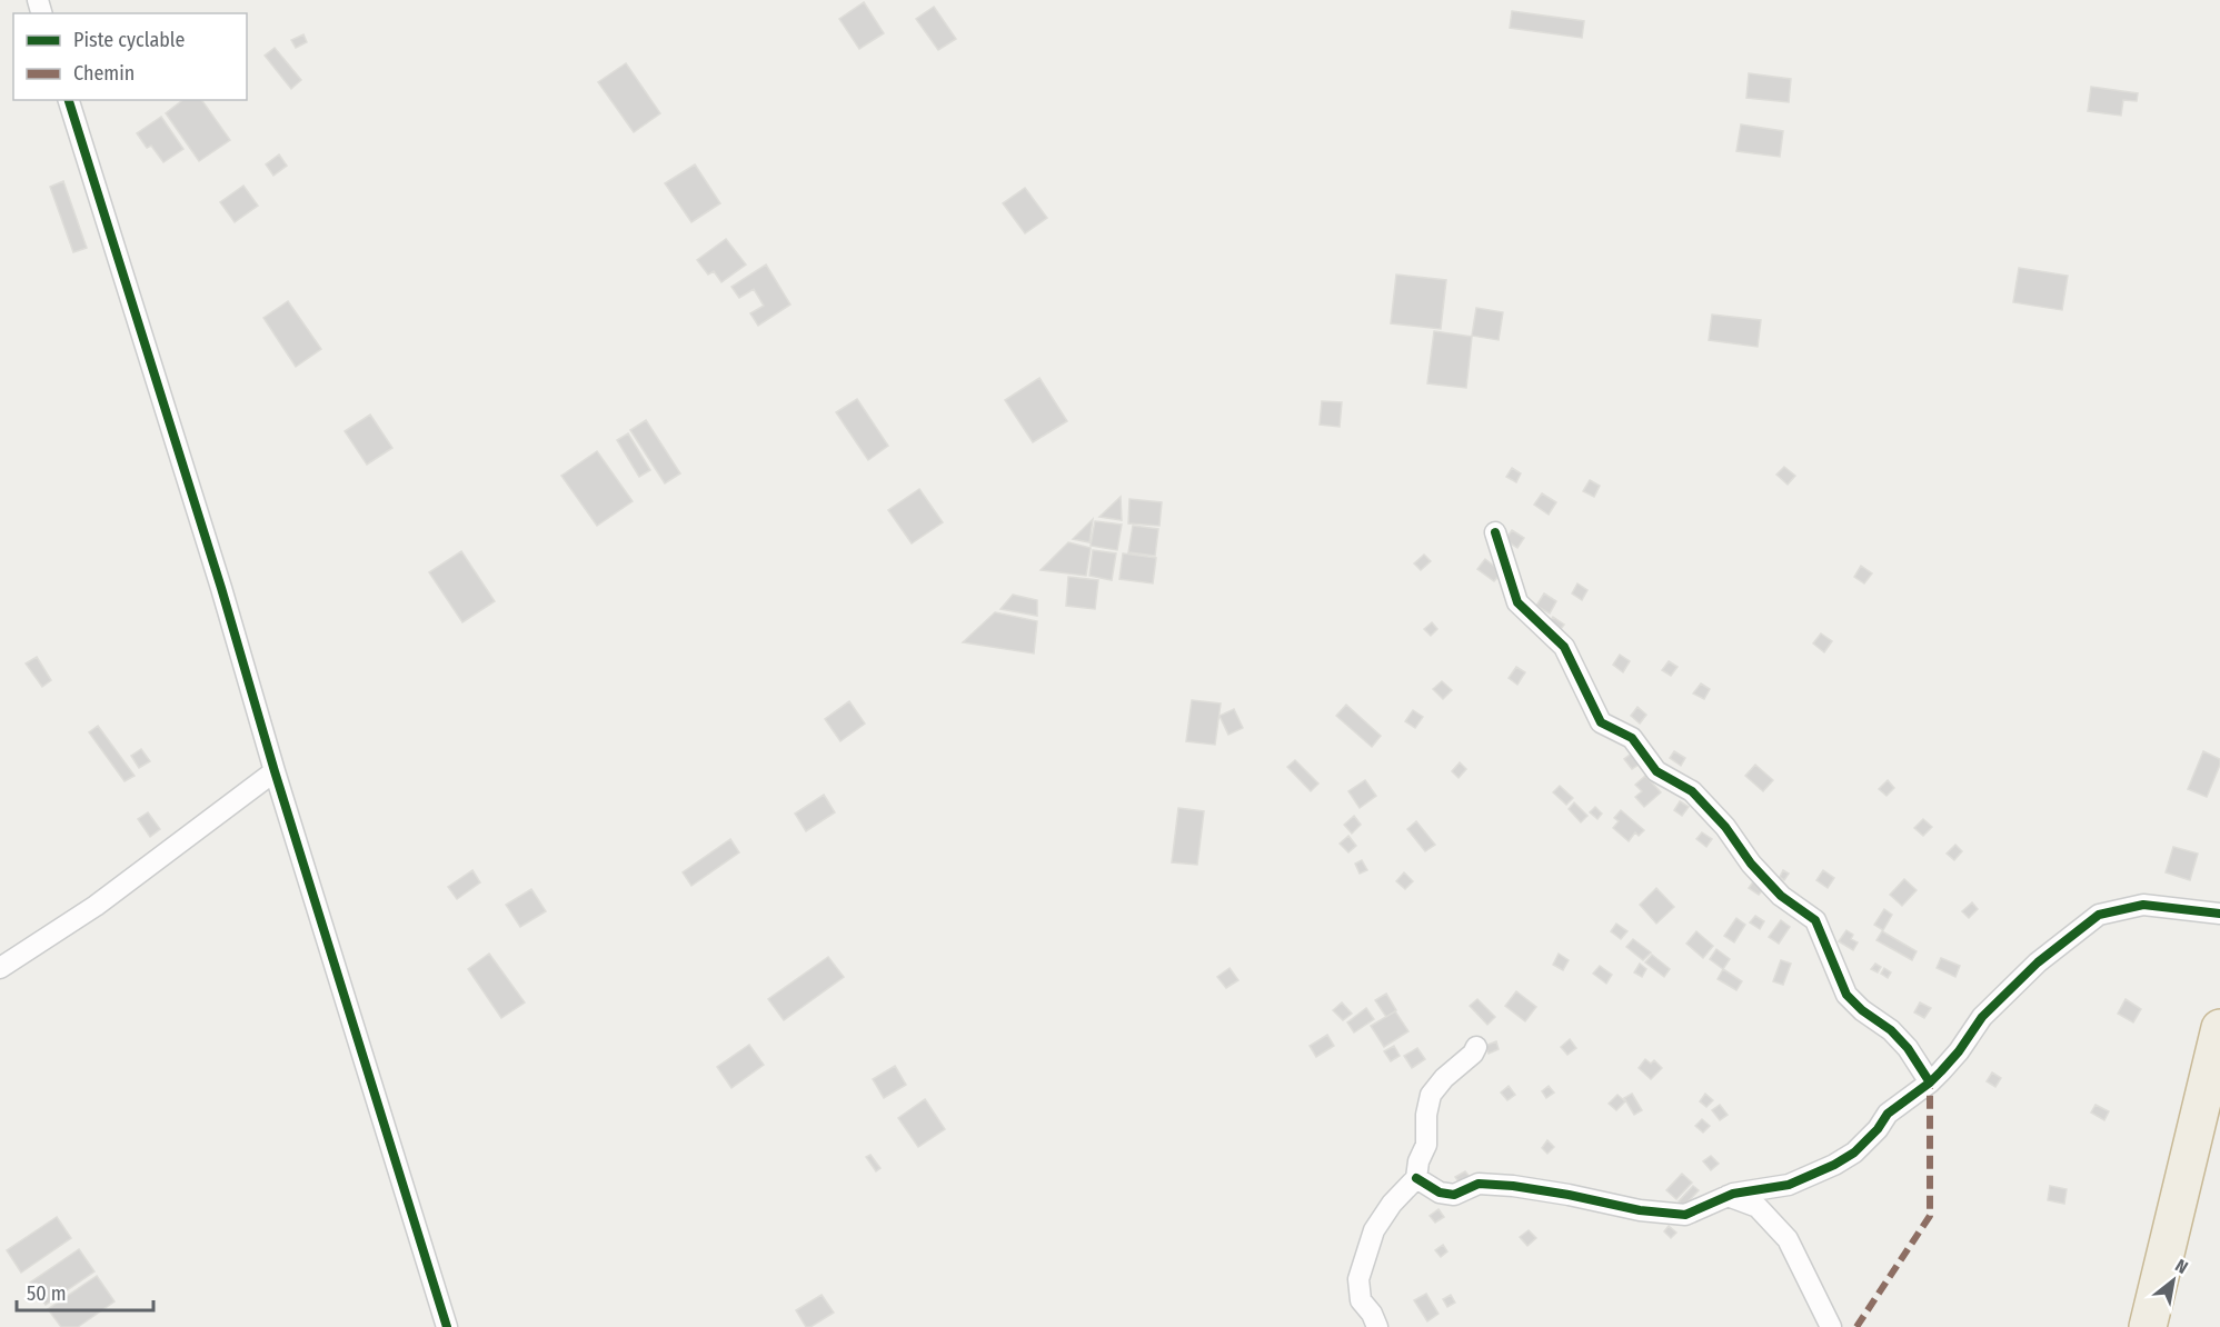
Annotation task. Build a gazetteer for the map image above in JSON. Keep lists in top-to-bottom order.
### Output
{
  "legend": ["Piste cyclable", "Chemin"],
  "scale_bar": "50 m",
  "north": "top right"
}
